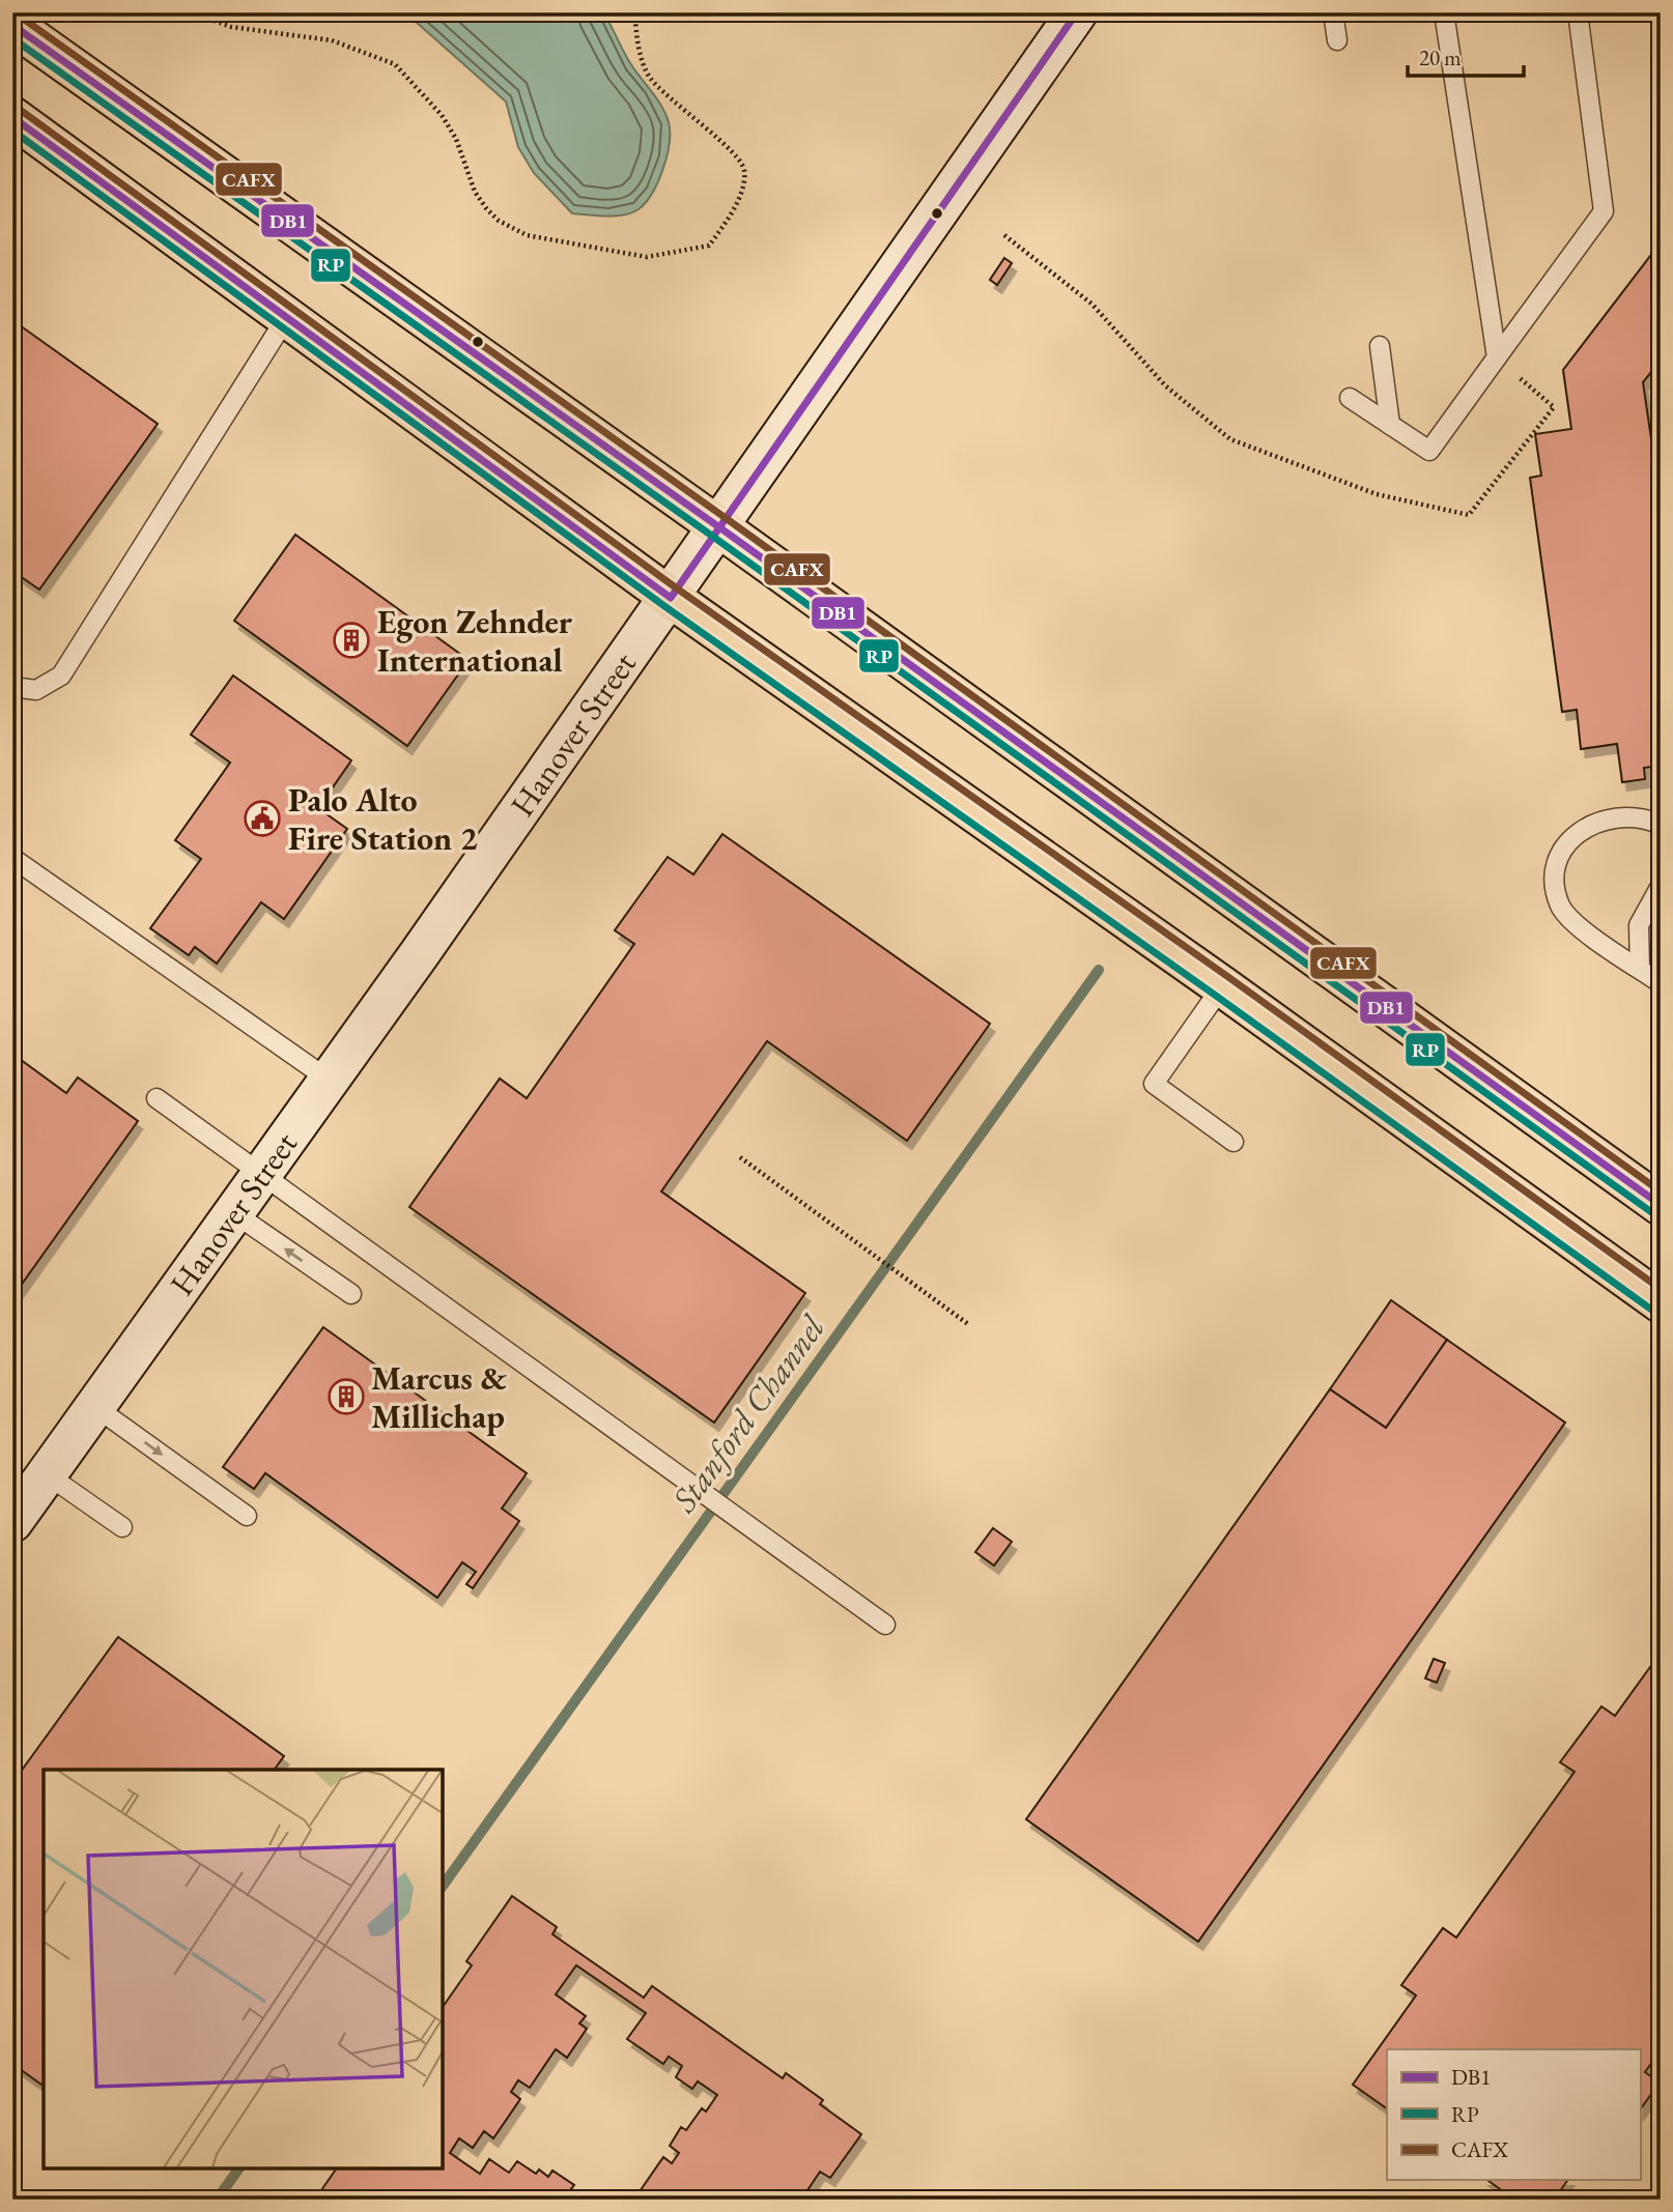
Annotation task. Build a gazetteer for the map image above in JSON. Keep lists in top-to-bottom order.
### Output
{
  "streets": {
    "street": ["Hanover Street"]
  },
  "water": ["Stanford Channel"],
  "places": {
    "building": ["Egon Zehnder International", "Marcus & Millichap"],
    "public building": ["Palo Alto Fire Station 2"]
  },
  "lines": ["transit line DB1", "transit line CAFX", "transit line RP"],
  "legend": ["DB1", "RP", "CAFX"],
  "scale_bar": "20 m"
}
